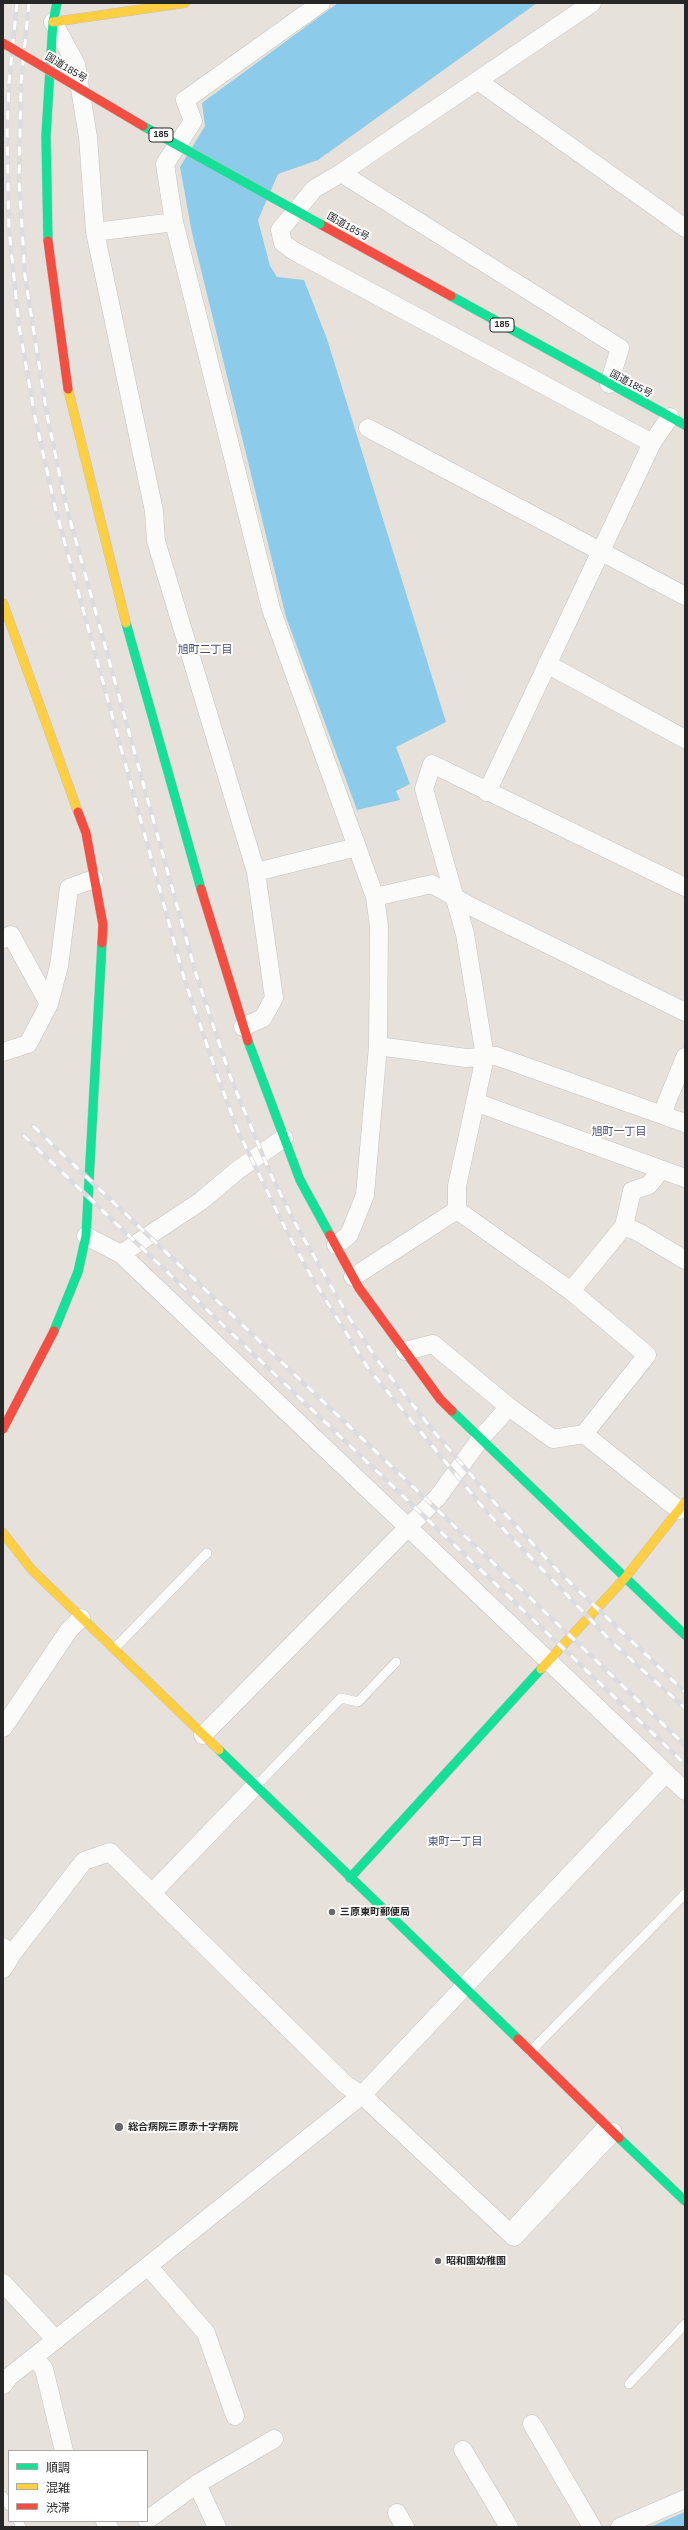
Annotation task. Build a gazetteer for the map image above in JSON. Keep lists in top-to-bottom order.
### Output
{
  "streets": {
    "main road": ["国道185号", "185"]
  },
  "districts": ["旭町二丁目", "旭町一丁目", "東町一丁目"],
  "places": ["三原東町郵便局", "総合病院三原赤十字病院", "昭和園幼稚園"],
  "legend": ["順調", "混雑", "渋滞"]
}
